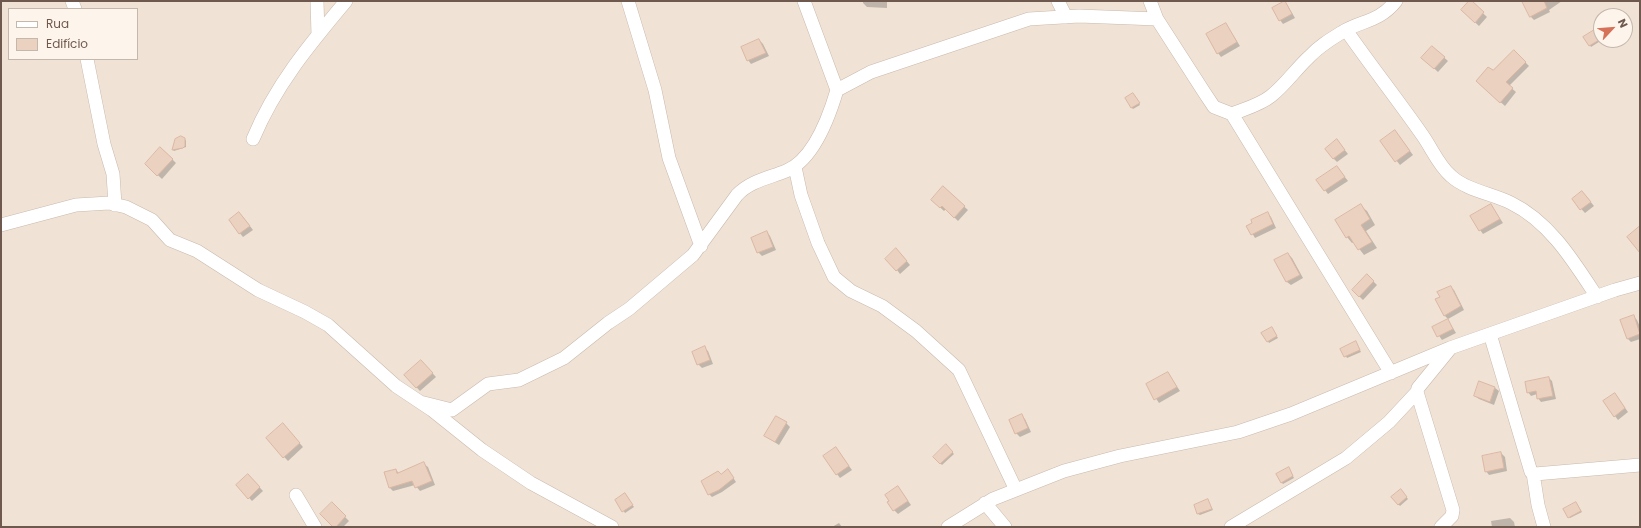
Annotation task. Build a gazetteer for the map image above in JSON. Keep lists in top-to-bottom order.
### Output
{
  "legend": ["Rua", "Edifício"],
  "north": "top right"
}
